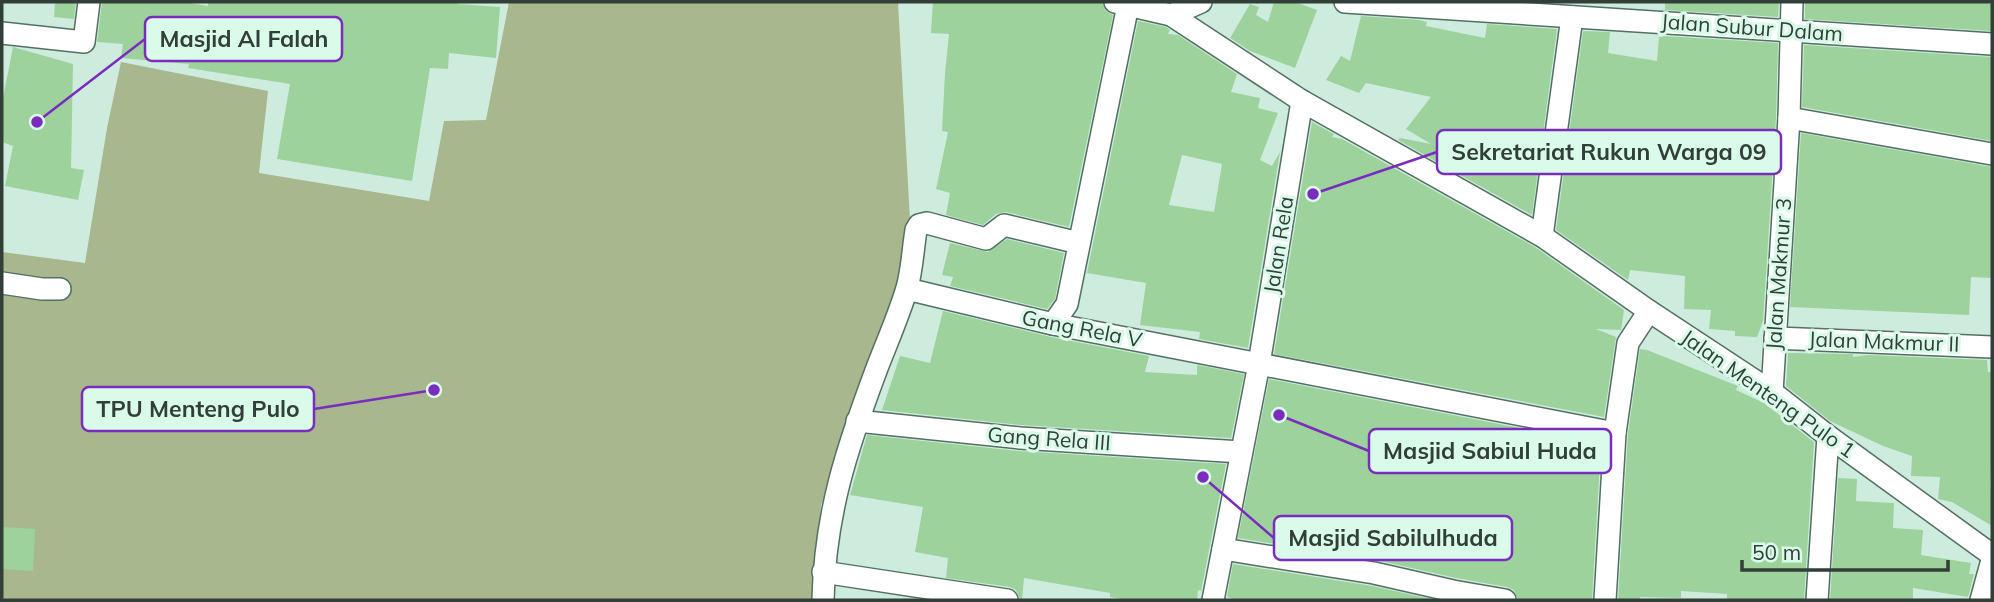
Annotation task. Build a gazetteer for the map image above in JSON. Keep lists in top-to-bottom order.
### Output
{
  "streets": {
    "street": [
      "Jalan Subur Dalam",
      "Jalan Rela",
      "Jalan Makmur 3",
      "Gang Rela V",
      "Jalan Makmur II",
      "Jalan Menteng Pulo 1",
      "Gang Rela III"
    ]
  },
  "crossings": [
    ["Jalan Subur Dalam", "Jalan Makmur 3"],
    ["Jalan Rela", "Gang Rela V"],
    ["Jalan Rela", "Jalan Menteng Pulo 1"],
    ["Jalan Rela", "Gang Rela III"],
    ["Jalan Makmur 3", "Jalan Makmur II"],
    ["Jalan Makmur 3", "Jalan Menteng Pulo 1"]
  ],
  "places": [
    "Masjid Al Falah",
    "Sekretariat Rukun Warga 09",
    "TPU Menteng Pulo",
    "Masjid Sabiul Huda",
    "Masjid Sabilulhuda"
  ],
  "scale_bar": "50 m"
}
